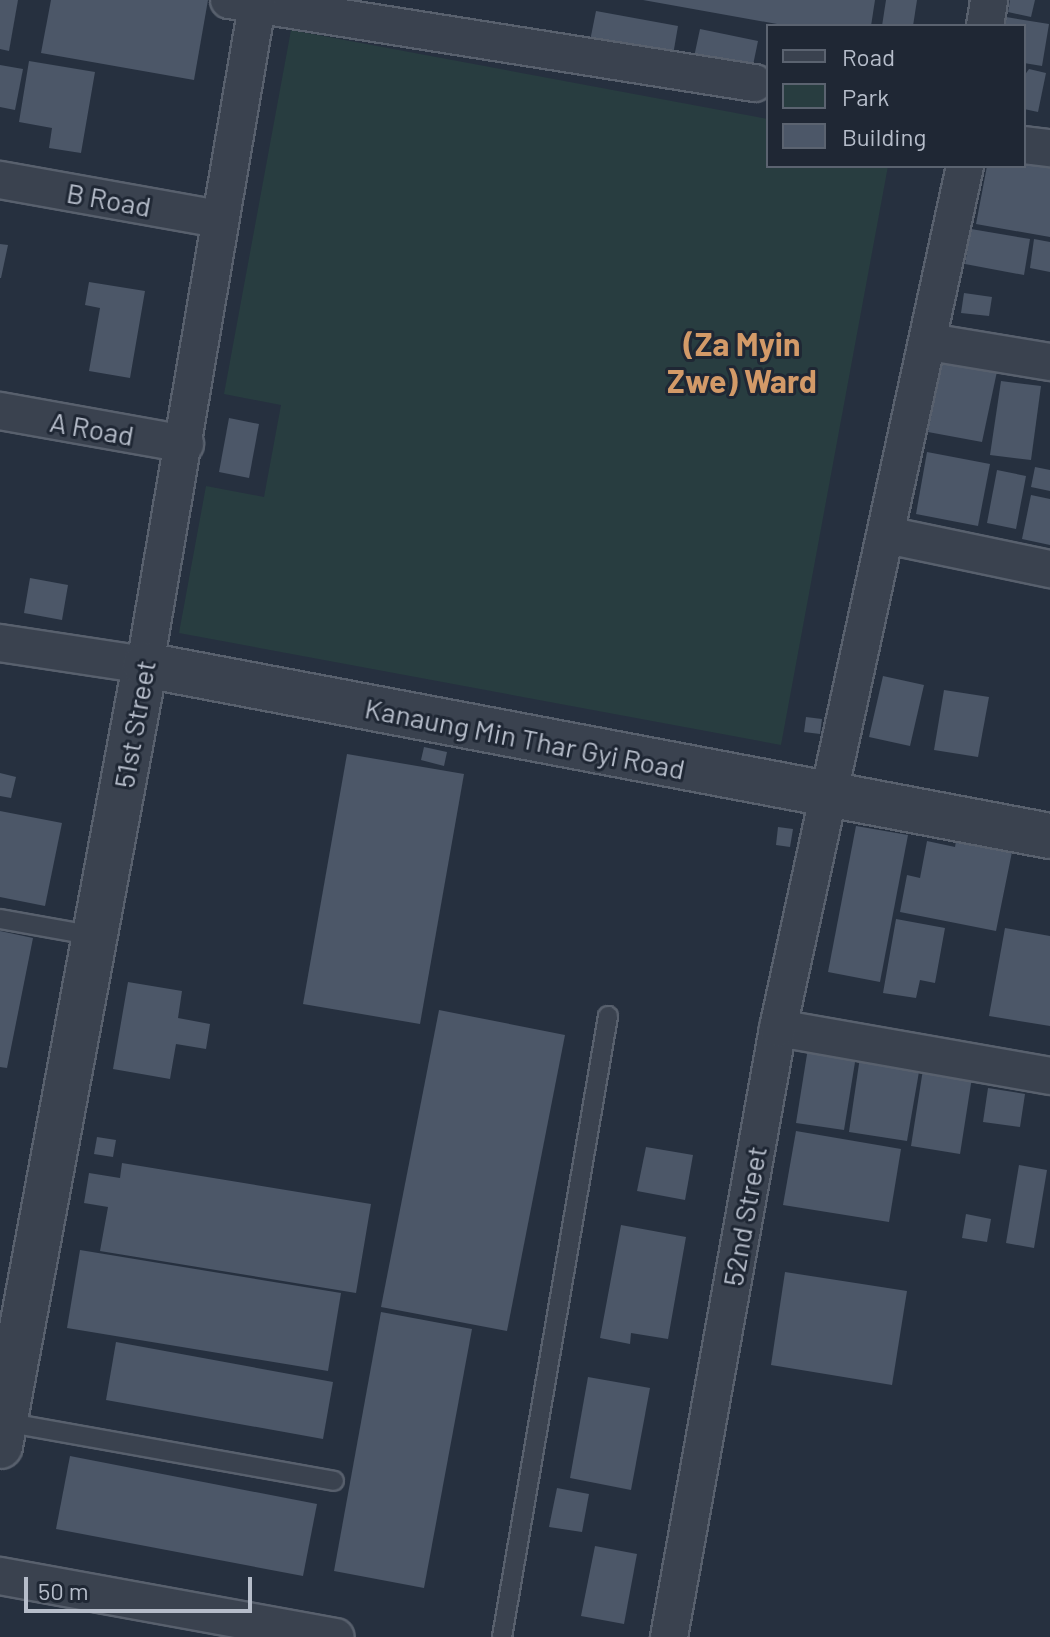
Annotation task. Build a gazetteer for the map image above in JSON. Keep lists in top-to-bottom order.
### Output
{
  "streets": {
    "street": [
      "B Road",
      "A Road",
      "51st Street",
      "Kanaung Min Thar Gyi Road",
      "52nd Street"
    ]
  },
  "crossings": [
    ["B Road", "51st Street"],
    ["A Road", "51st Street"],
    ["51st Street", "Kanaung Min Thar Gyi Road"],
    ["Kanaung Min Thar Gyi Road", "52nd Street"]
  ],
  "districts": ["(Za Myin Zwe) Ward"],
  "legend": ["Road", "Park", "Building"],
  "scale_bar": "50 m"
}
